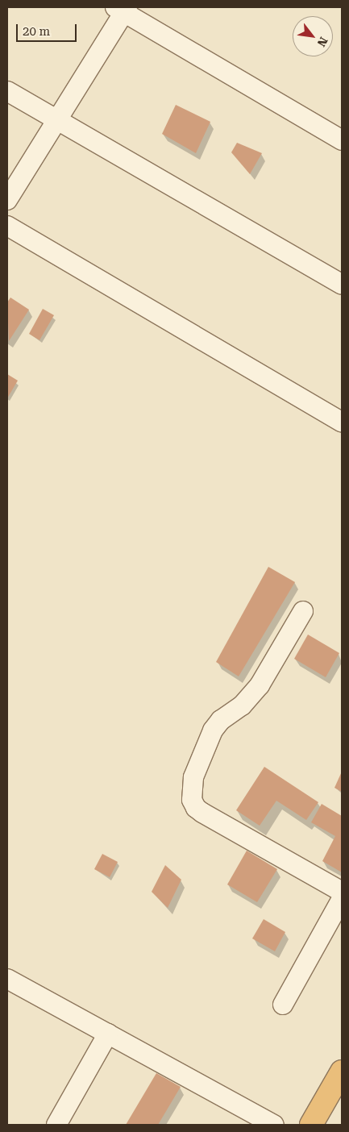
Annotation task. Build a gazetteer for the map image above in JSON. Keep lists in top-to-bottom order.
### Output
{
  "scale_bar": "20 m",
  "north": "bottom right"
}
